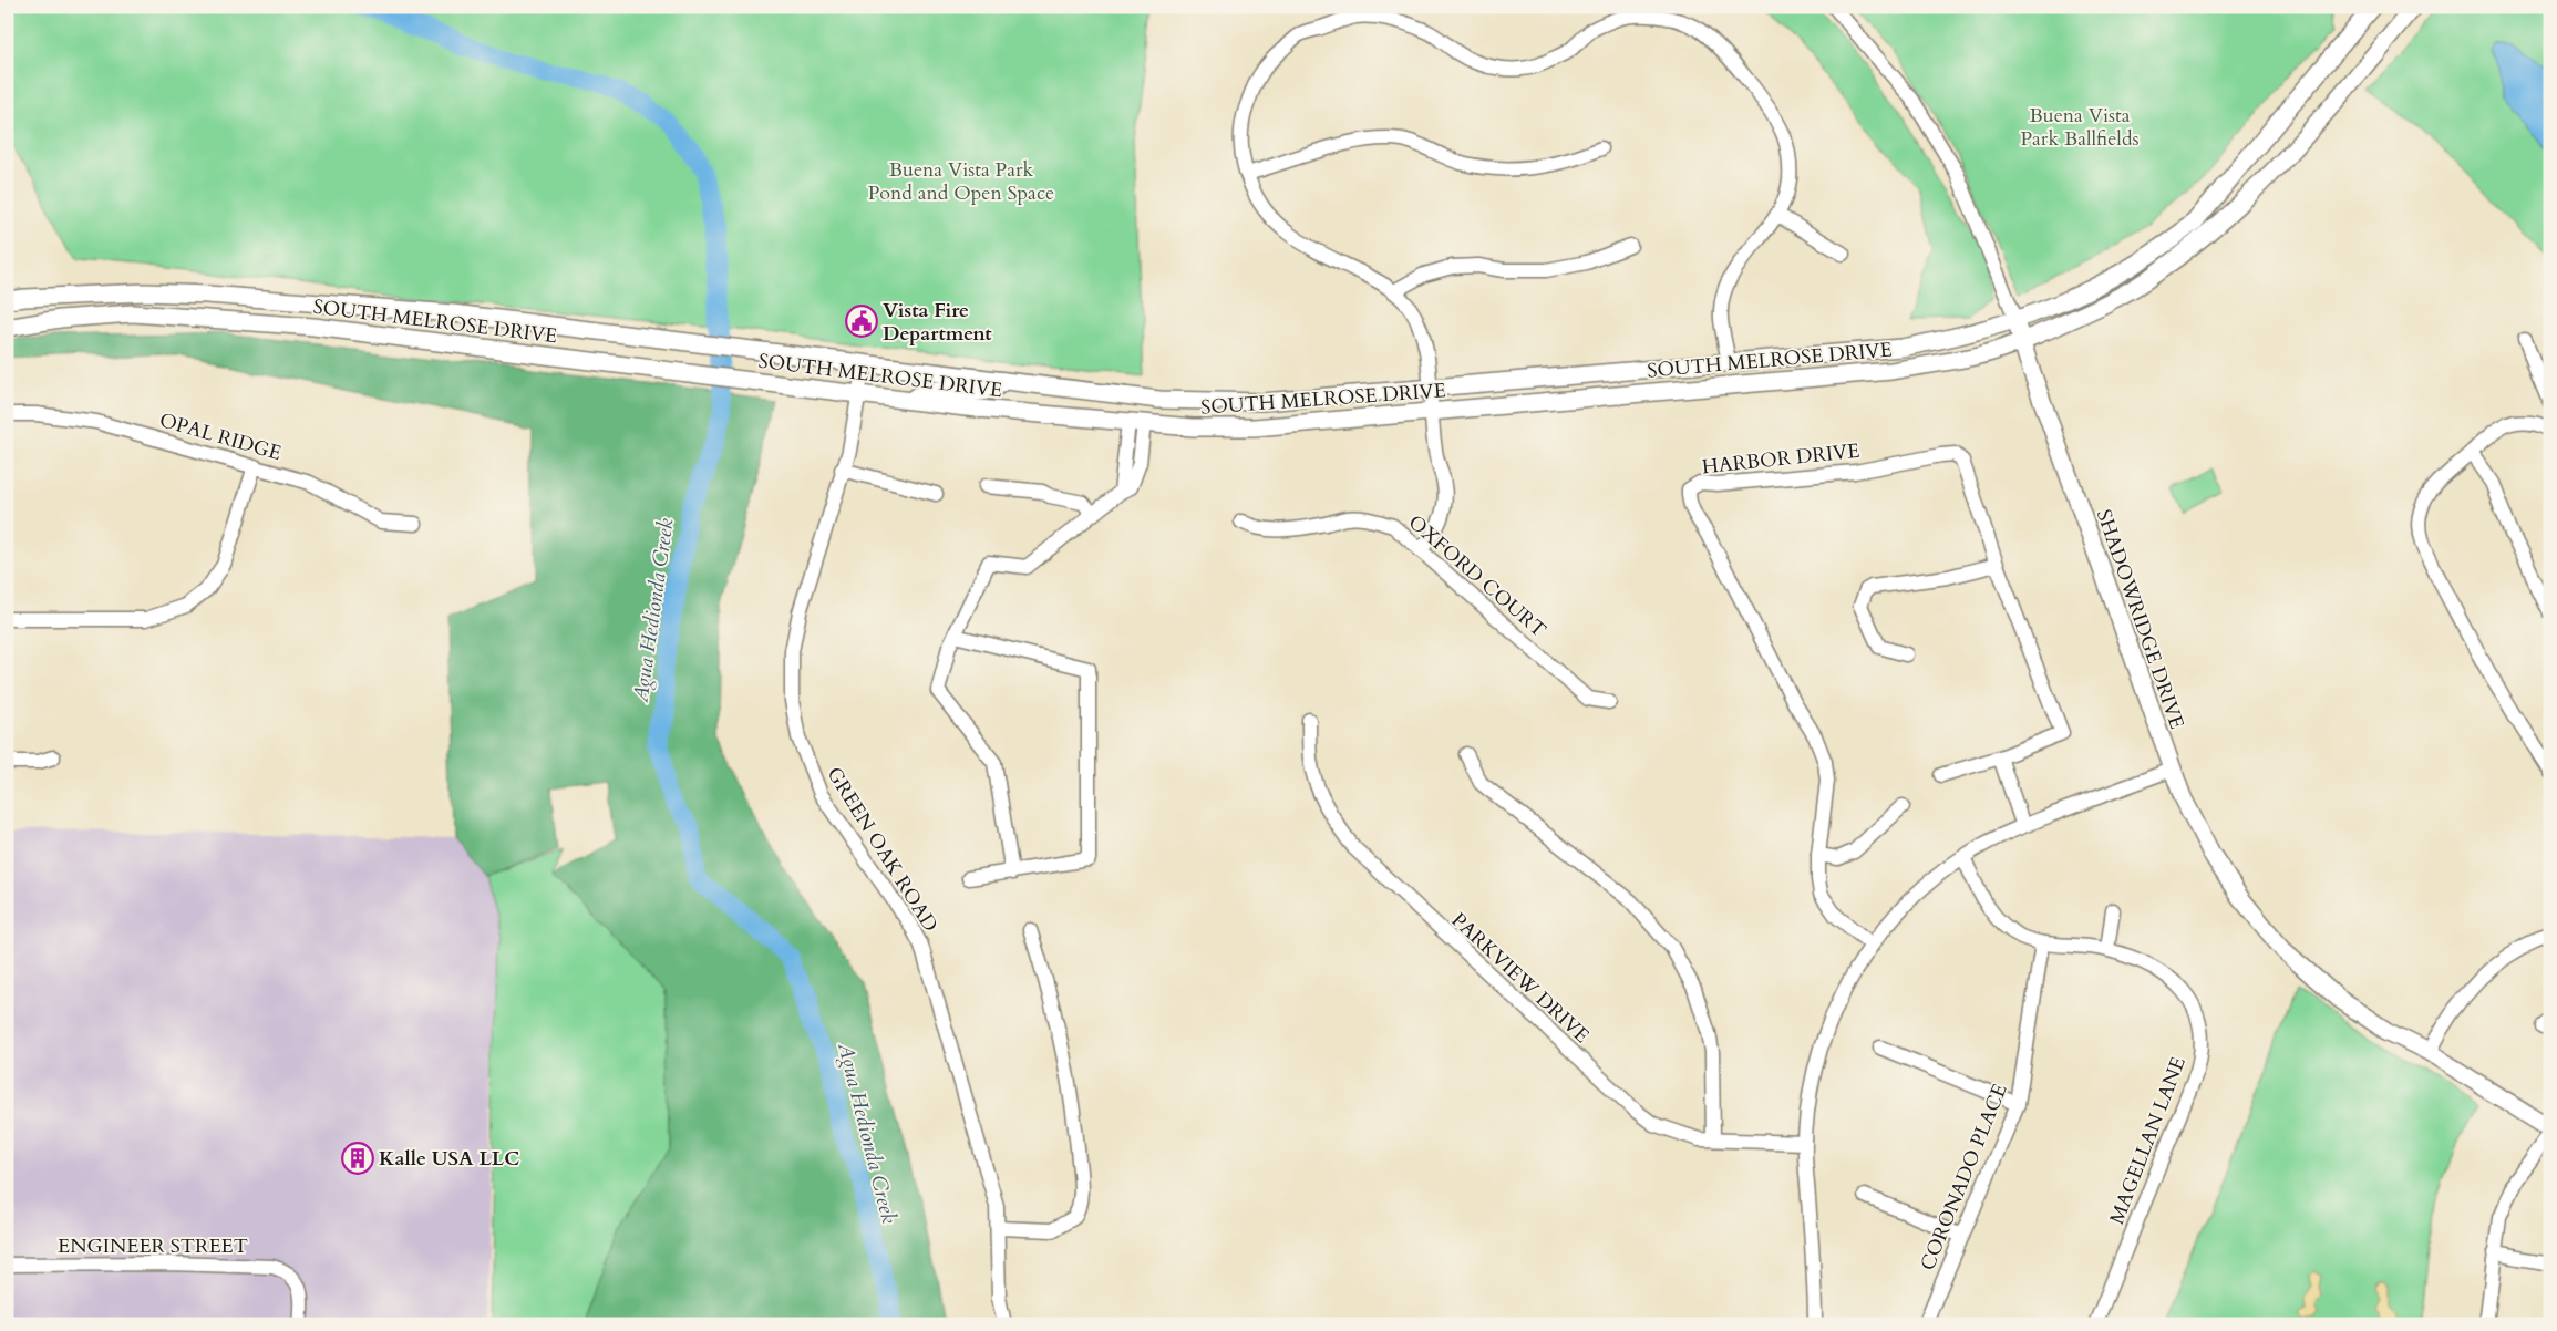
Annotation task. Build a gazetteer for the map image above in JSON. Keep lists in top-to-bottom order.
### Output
{
  "streets": {
    "main road": ["SOUTH MELROSE DRIVE", "SHADOWRIDGE DRIVE"],
    "street": [
      "OPAL RIDGE",
      "HARBOR DRIVE",
      "OXFORD COURT",
      "GREEN OAK ROAD",
      "PARKVIEW DRIVE",
      "MAGELLAN LANE",
      "CORONADO PLACE",
      "ENGINEER STREET"
    ]
  },
  "crossings": [
    ["SOUTH MELROSE DRIVE", "SHADOWRIDGE DRIVE"],
    ["SOUTH MELROSE DRIVE", "GREEN OAK ROAD"],
    ["MAGELLAN LANE", "CORONADO PLACE"]
  ],
  "water": ["Agua Hedionda Creek"],
  "parks": ["Buena Vista Park Ballfields", "Buena Vista Park Pond and Open Space"],
  "places": {
    "public building": ["Vista Fire Department"],
    "building": ["Kalle USA LLC"]
  }
}
